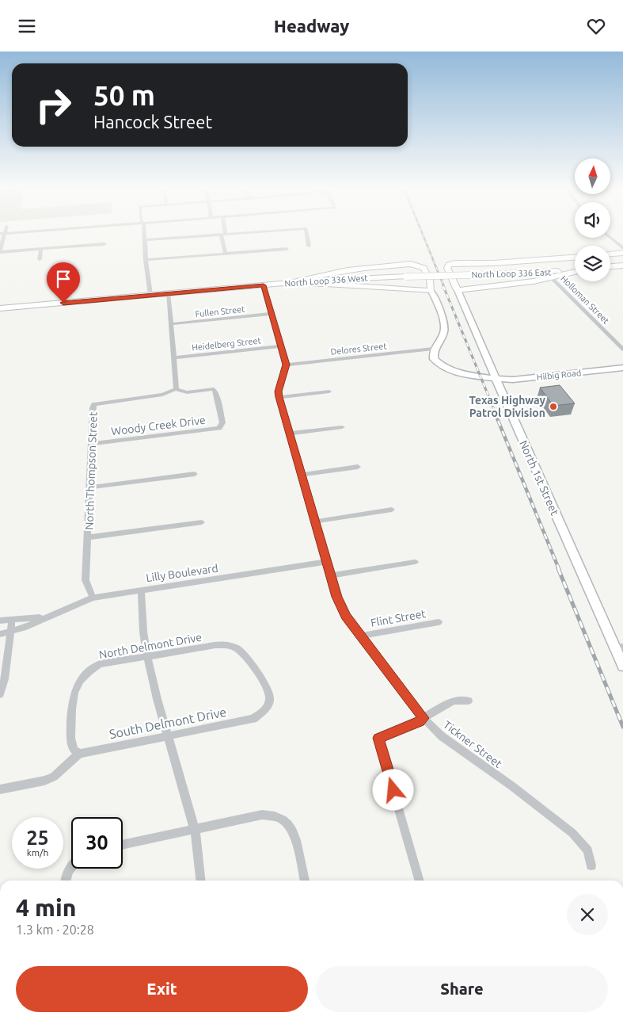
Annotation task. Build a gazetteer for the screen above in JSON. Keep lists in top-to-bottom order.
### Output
{
  "streets": {
    "main road": ["North Loop 336 East", "North Loop 336 West"],
    "street": [
      "Holloman Street",
      "Fullen Street",
      "Heidelberg Street",
      "Delores Street",
      "Hilbig Road",
      "Woody Creek Drive",
      "North Thompson Street",
      "North 1st Street",
      "Lilly Boulevard",
      "Flint Street",
      "North Delmont Drive",
      "South Delmont Drive",
      "Tickner Street"
    ]
  },
  "crossings": [
    ["North Loop 336 East", "North Loop 336 West"],
    ["Delores Street", "Hilbig Road"],
    ["Delores Street", "Tickner Street"],
    ["Hilbig Road", "North 1st Street"],
    ["Woody Creek Drive", "North Thompson Street"],
    ["North Thompson Street", "Lilly Boulevard"],
    ["Lilly Boulevard", "Tickner Street"],
    ["Flint Street", "Tickner Street"],
    ["North Delmont Drive", "South Delmont Drive"]
  ],
  "places": ["Texas Highway Patrol Division"],
  "north": "top",
  "page": {
    "header": "Headway",
    "turn": ["50 m", "Hancock Street"],
    "speed": "25 km/h",
    "limit": "30",
    "heading": ["4 min", "1.3 km · 20:28"],
    "buttons": ["Exit", "Share"]
  }
}
